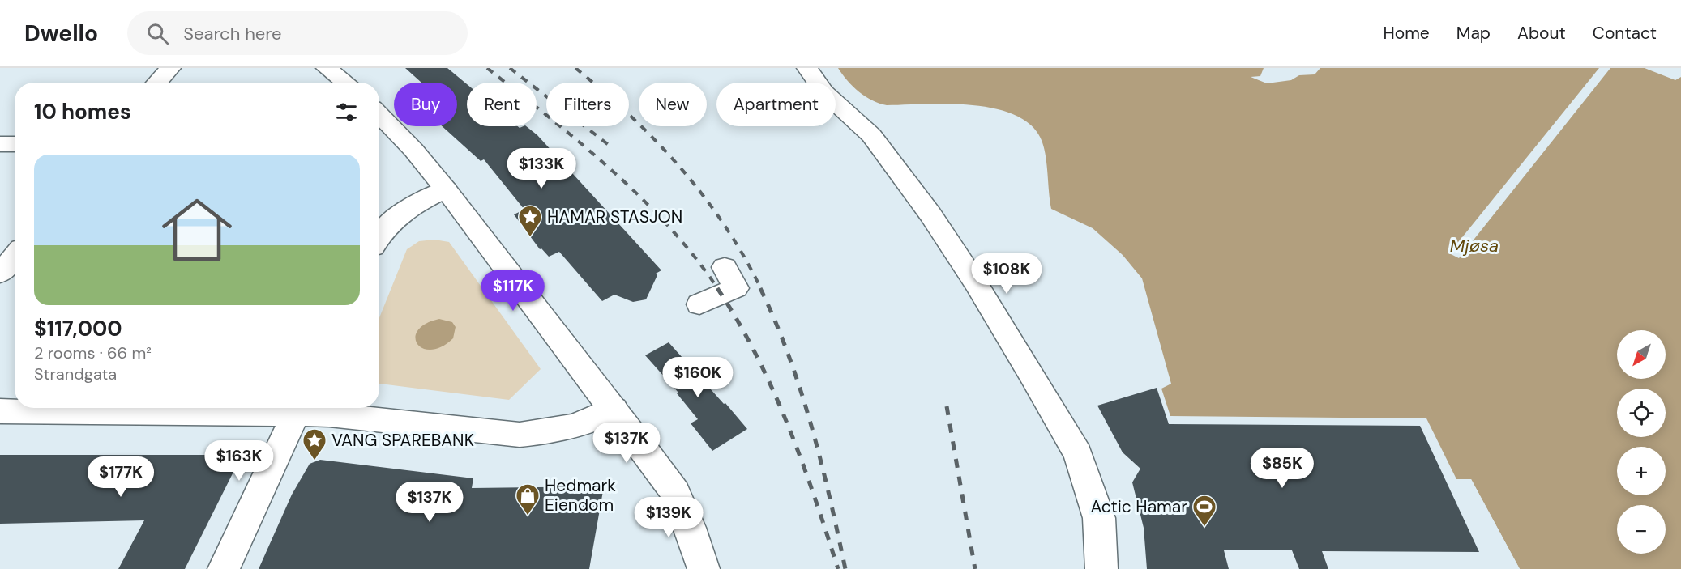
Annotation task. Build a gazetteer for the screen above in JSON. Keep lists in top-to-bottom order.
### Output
{
  "water": ["Mjøsa"],
  "places": {
    "place": ["HAMAR STASJON", "VANG SPAREBANK"],
    "shop": ["Hedmark Eiendom"],
    "sports": ["Actic Hamar"]
  },
  "north": "bottom left",
  "page": {
    "header": "Dwello",
    "search": "Search here",
    "nav": [
      "Home",
      "Map",
      "About",
      "Contact"
    ],
    "chip": [
      "Buy",
      "Rent",
      "Filters",
      "New",
      "Apartment"
    ],
    "heading": "10 homes",
    "list": [
      {
        "name": "$117,000",
        "note": "2 rooms · 66 m² · Strandgata"
      }
    ],
    "price": [
      "$133K",
      "$108K",
      "$117K",
      "$160K",
      "$137K",
      "$163K",
      "$85K",
      "$177K",
      "$137K",
      "$139K"
    ],
    "map_buttons": ["+", "−"]
  }
}
